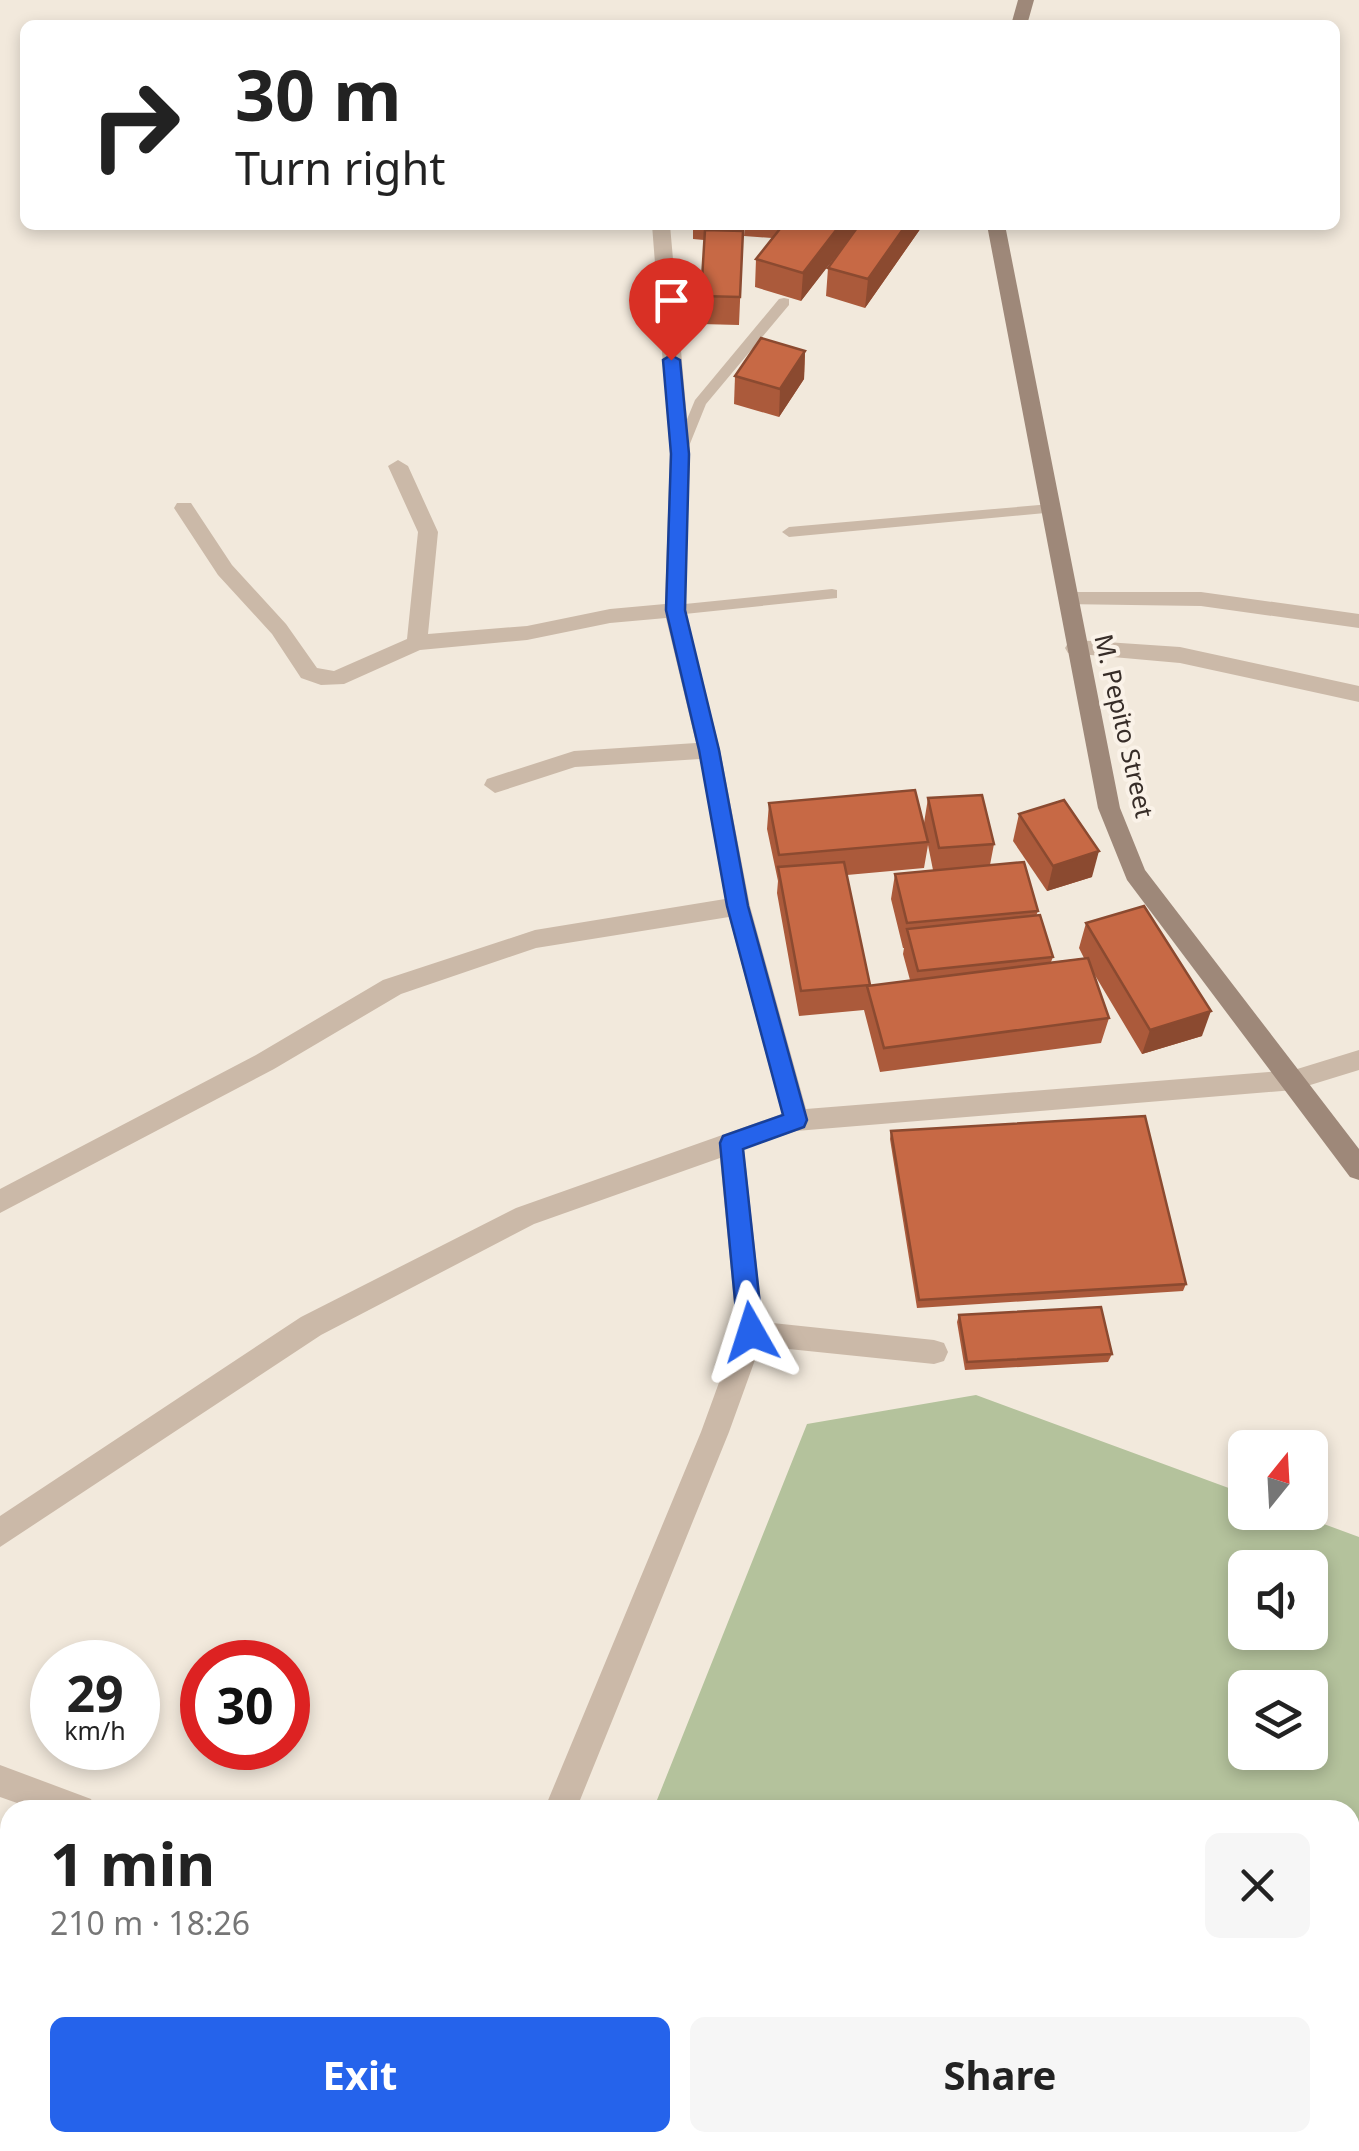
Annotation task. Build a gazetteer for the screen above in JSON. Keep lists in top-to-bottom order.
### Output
{
  "streets": {
    "street": ["M. Pepito Street"]
  },
  "north": "top",
  "page": {
    "turn": ["30 m", "Turn right"],
    "speed": "29 km/h",
    "limit": "30",
    "heading": ["1 min", "210 m · 18:26"],
    "buttons": ["Exit", "Share"]
  }
}
